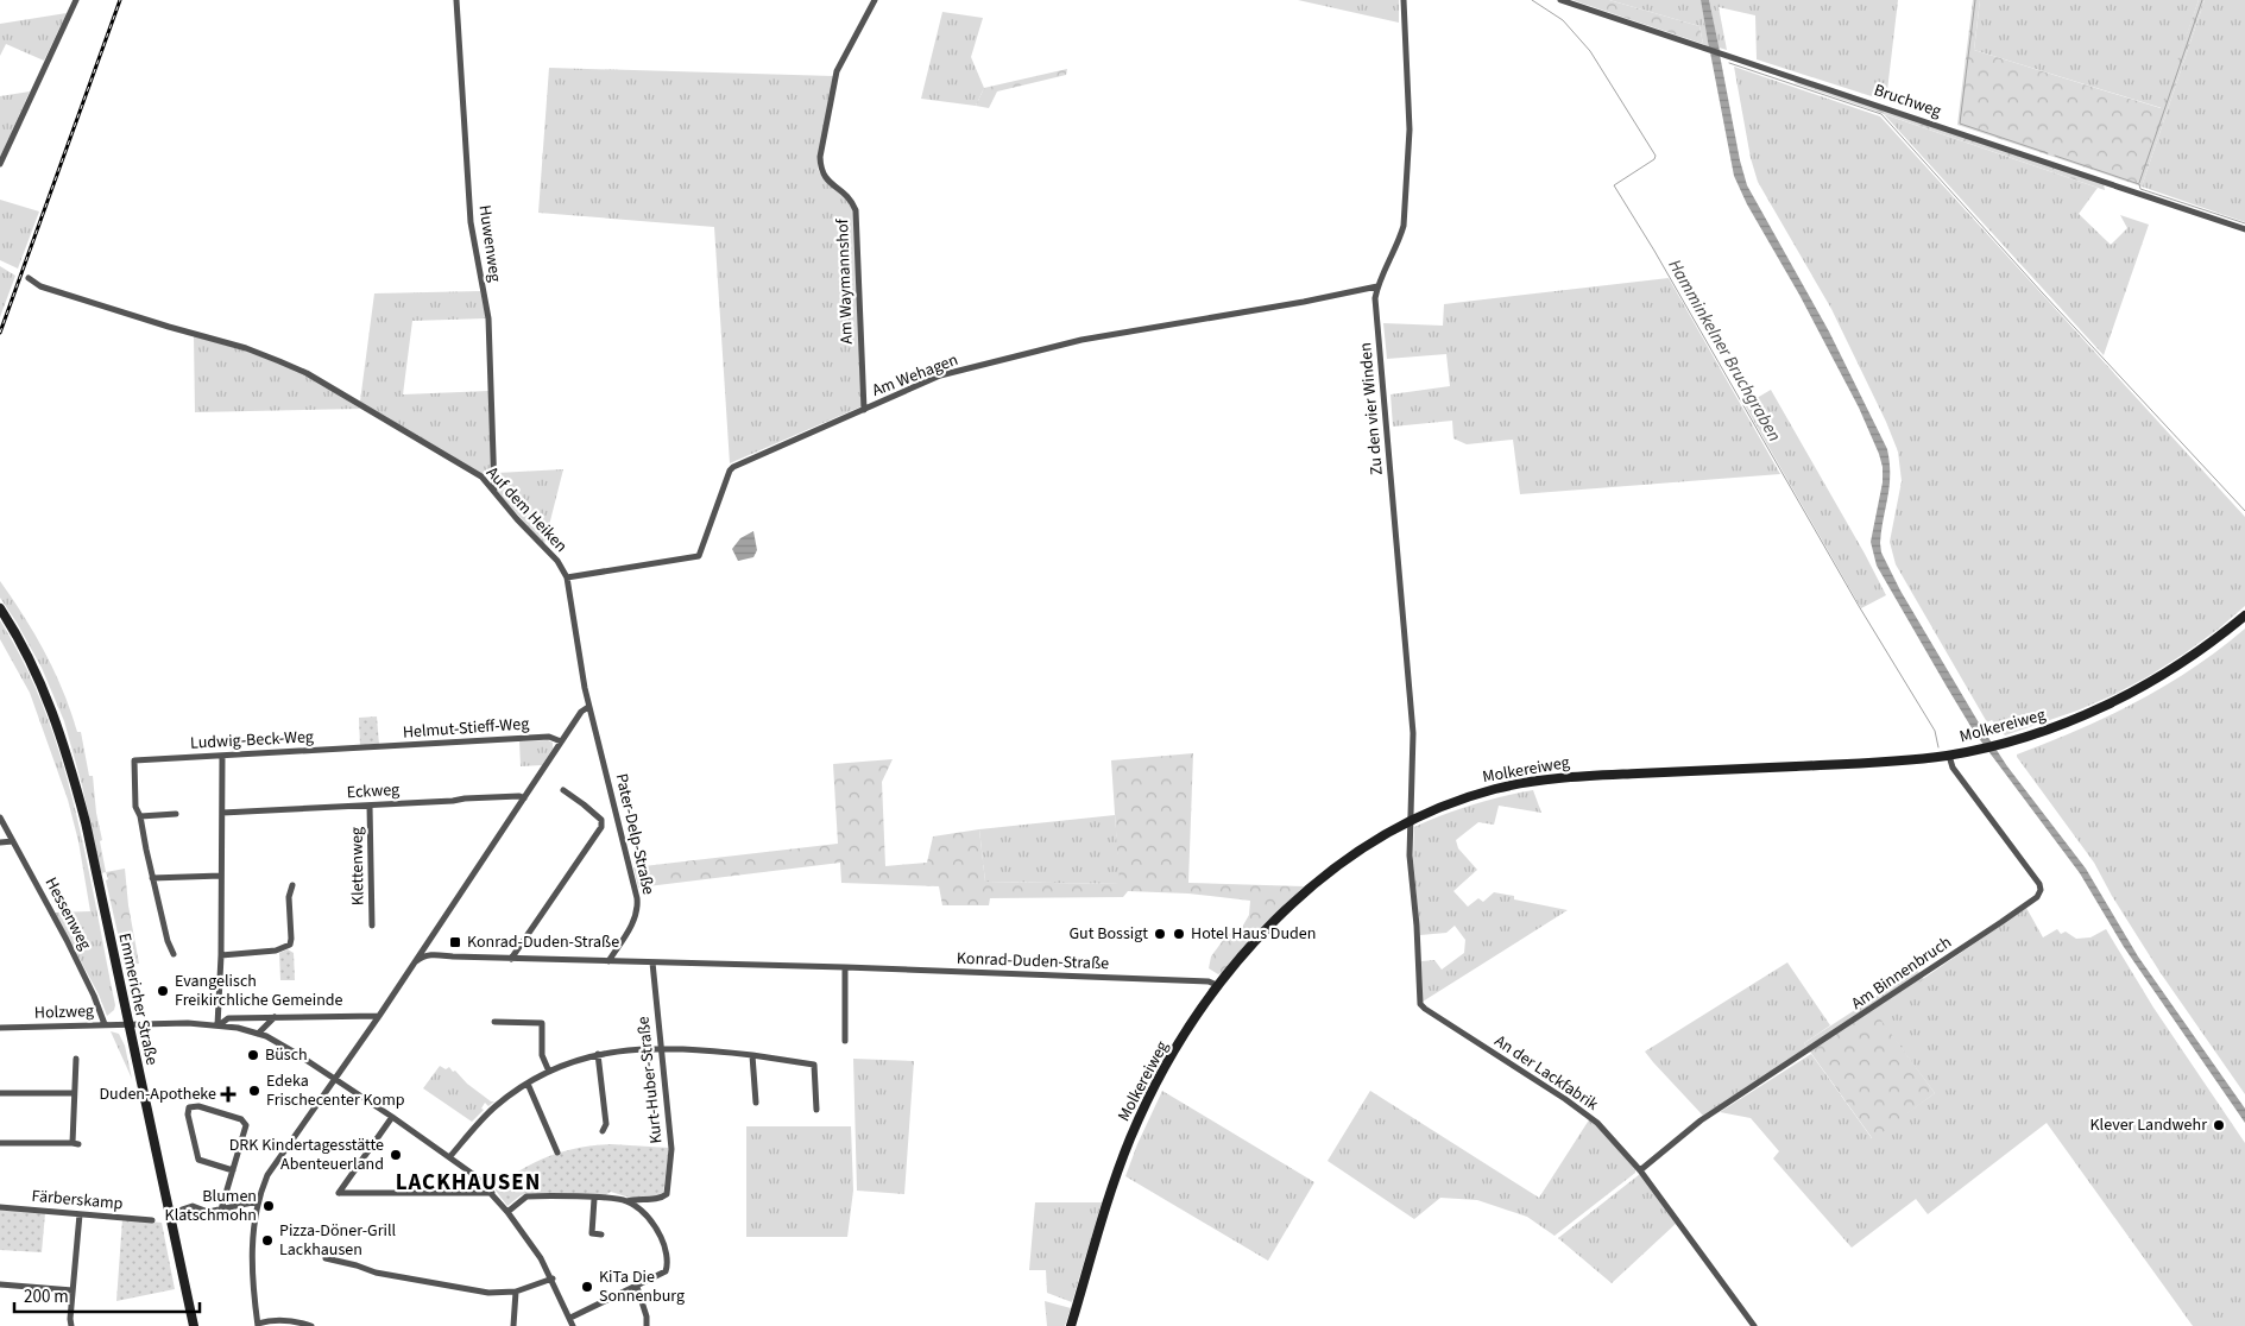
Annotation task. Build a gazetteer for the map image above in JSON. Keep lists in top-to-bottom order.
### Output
{
  "streets": {
    "main road": ["Molkereiweg", "Emmericher Straße"],
    "street": [
      "Bruchweg",
      "Huwenweg",
      "Am Waymannshof",
      "Am Wehagen",
      "Zu den vier Winden",
      "Auf dem Heiken",
      "Helmut-Stieff-Weg",
      "Ludwig-Beck-Weg",
      "Eckweg",
      "Pater-Delp-Straße",
      "Klettenweg",
      "Hessenweg",
      "Konrad-Duden-Straße",
      "Am Binnenbruch",
      "Holzweg",
      "An der Lackfabrik",
      "Kurt-Huber-Straße",
      "Färberskamp"
    ]
  },
  "crossings": [
    ["Huwenweg", "Auf dem Heiken"],
    ["Am Waymannshof", "Am Wehagen"],
    ["Am Wehagen", "Zu den vier Winden"],
    ["Am Wehagen", "Auf dem Heiken"],
    ["Zu den vier Winden", "Molkereiweg"],
    ["Zu den vier Winden", "An der Lackfabrik"],
    ["Auf dem Heiken", "Pater-Delp-Straße"],
    ["Molkereiweg", "Konrad-Duden-Straße"],
    ["Molkereiweg", "Am Binnenbruch"],
    ["Molkereiweg", "An der Lackfabrik"],
    ["Helmut-Stieff-Weg", "Ludwig-Beck-Weg"],
    ["Eckweg", "Klettenweg"],
    ["Pater-Delp-Straße", "Konrad-Duden-Straße"],
    ["Hessenweg", "Holzweg"],
    ["Konrad-Duden-Straße", "Kurt-Huber-Straße"],
    ["Am Binnenbruch", "An der Lackfabrik"],
    ["Emmericher Straße", "Holzweg"]
  ],
  "districts": ["LACKHAUSEN"],
  "water": ["Hamminkelner Bruchgraben"],
  "places": {
    "other": [
      "Gut Bossigt",
      "Hotel Haus Duden",
      "Evangelisch Freikirchliche Gemeinde",
      "Büsch",
      "Edeka Frischecenter Komp",
      "Klever Landwehr",
      "DRK Kindertagesstätte Abenteuerland",
      "Blumen Klatschmohn",
      "Pizza-Döner-Grill Lackhausen",
      "KiTa Die Sonnenburg"
    ],
    "transit": ["Konrad-Duden-Straße"],
    "health": ["Duden-Apotheke"]
  },
  "scale_bar": "200 m"
}
